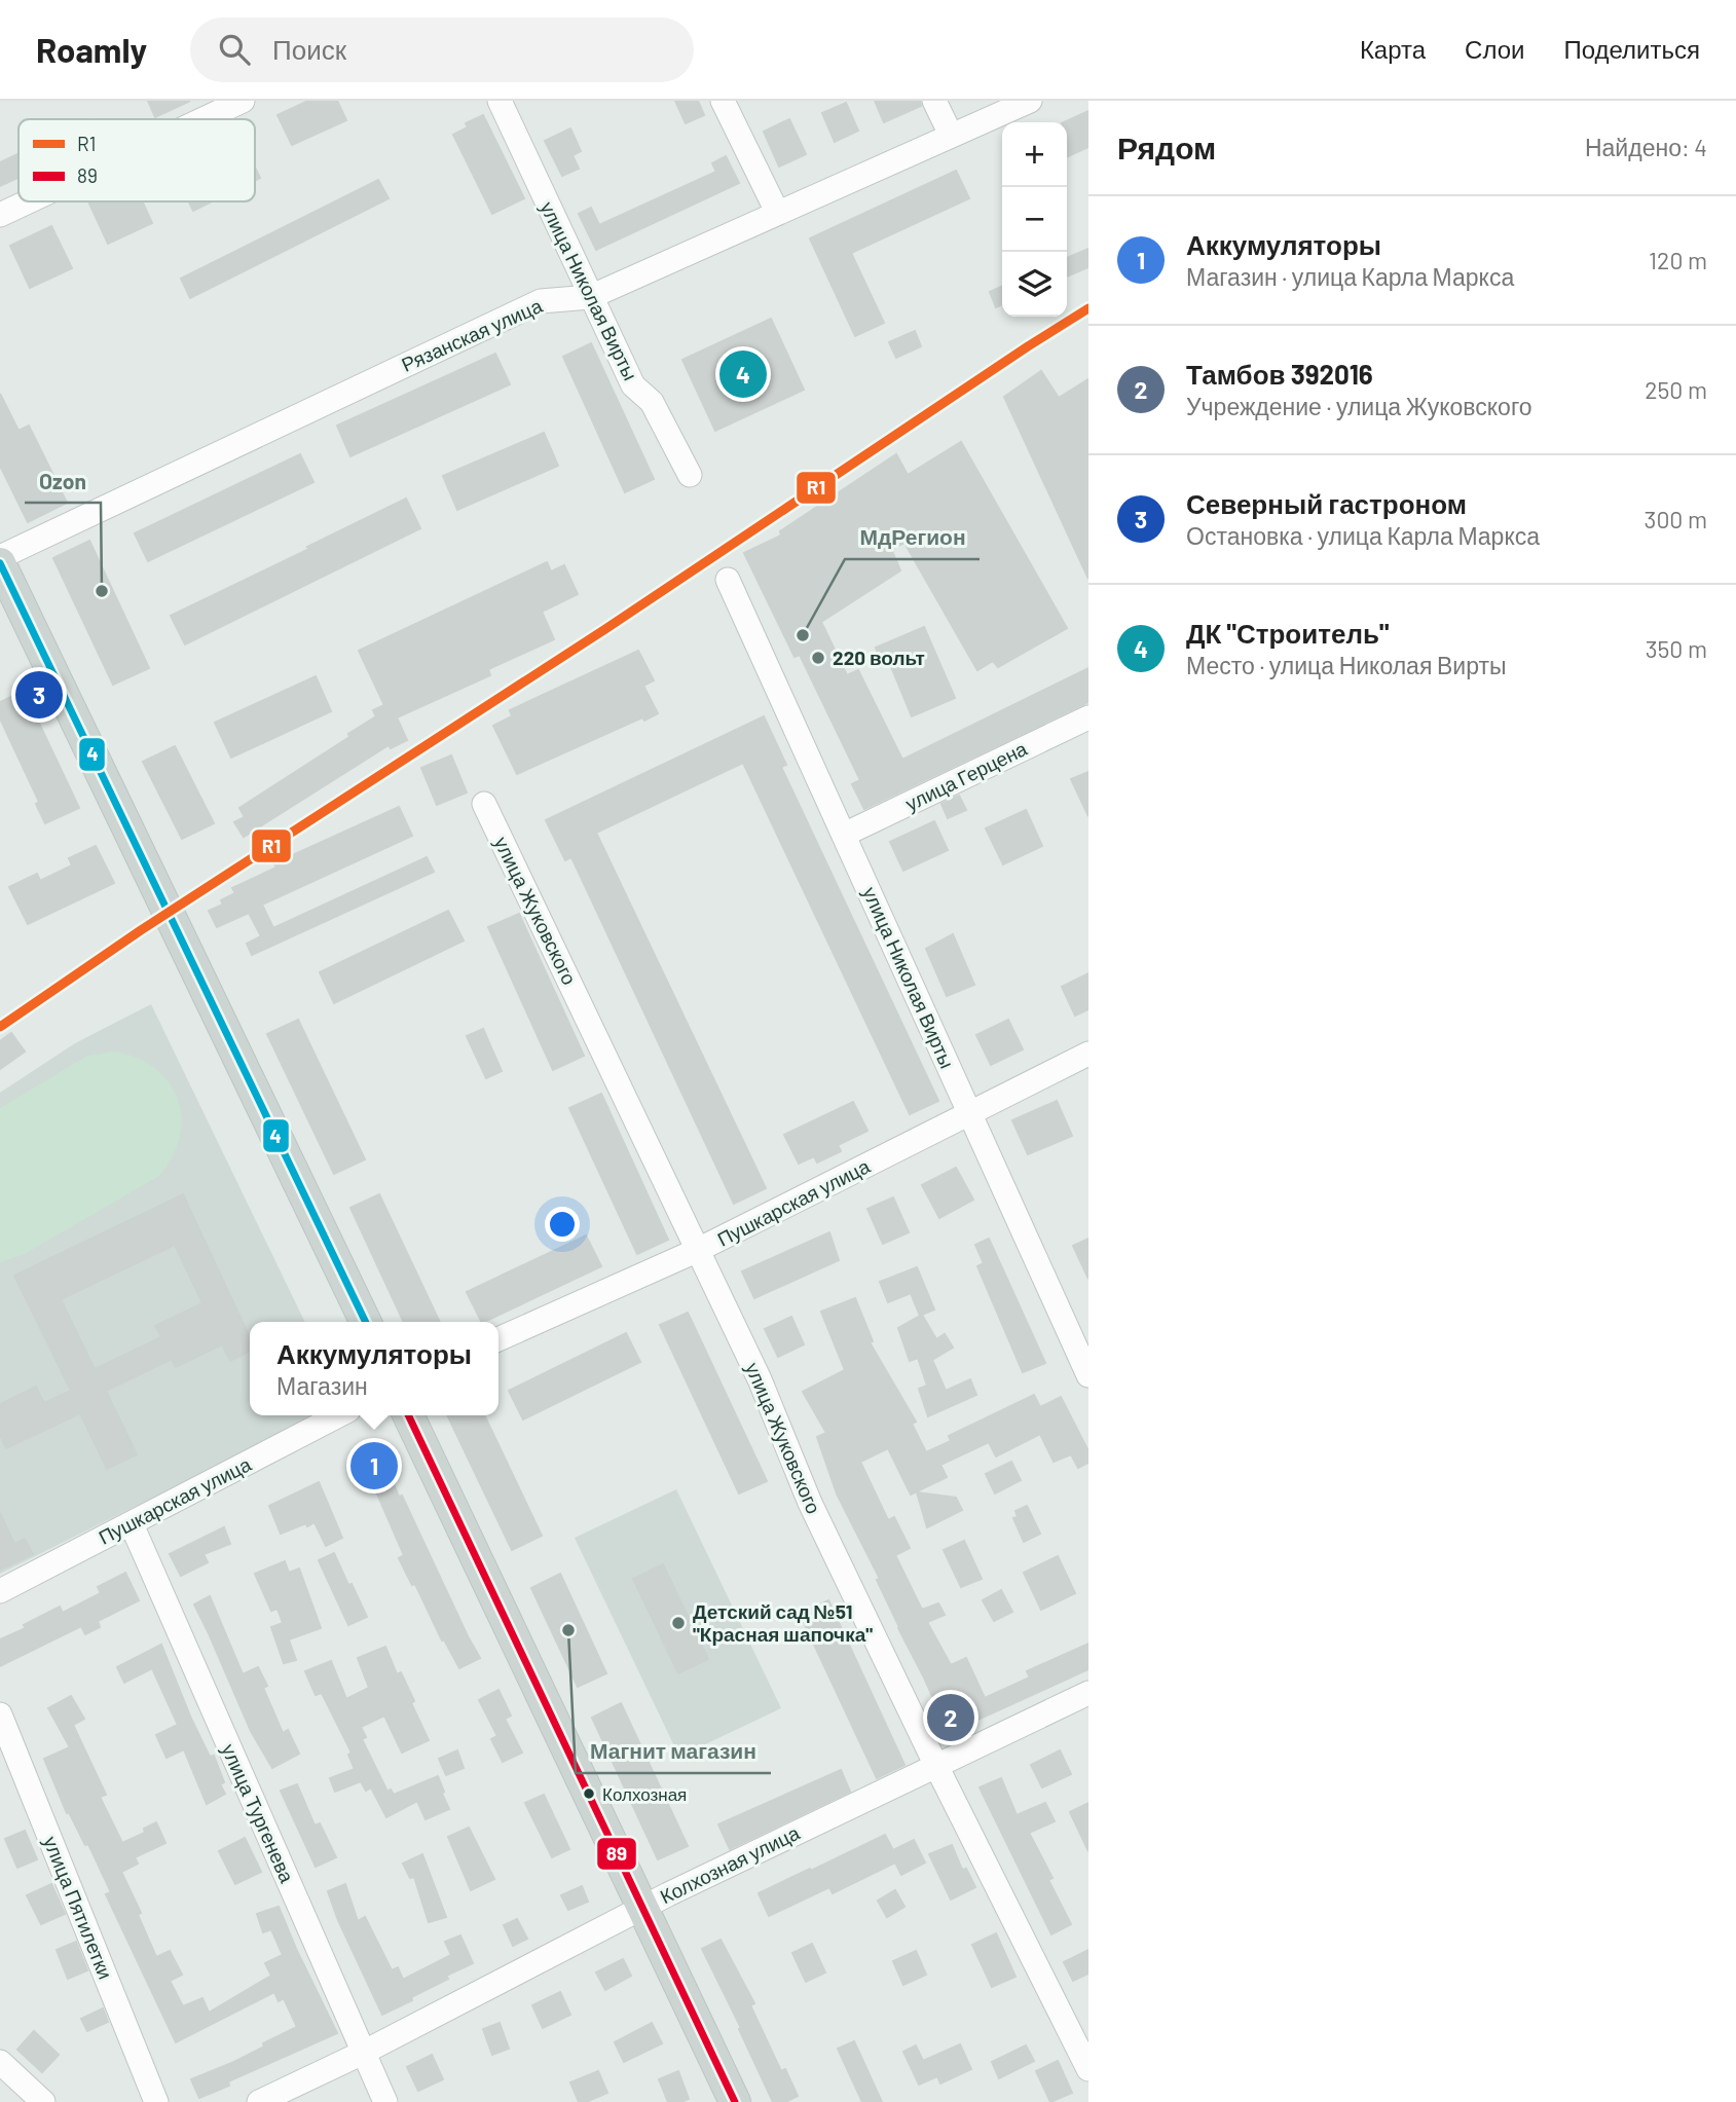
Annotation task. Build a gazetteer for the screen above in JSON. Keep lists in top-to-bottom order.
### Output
{
  "streets": {
    "street": [
      "улица Николая Вирты",
      "Рязанская улица",
      "улица Герцена",
      "улица Жуковского",
      "Пушкарская улица",
      "улица Тургенева",
      "Колхозная улица",
      "улица Пятилетки"
    ]
  },
  "crossings": [
    ["улица Николая Вирты", "Рязанская улица"],
    ["улица Николая Вирты", "улица Герцена"],
    ["улица Николая Вирты", "Пушкарская улица"],
    ["улица Жуковского", "Пушкарская улица"],
    ["улица Жуковского", "Колхозная улица"],
    ["Пушкарская улица", "улица Тургенева"],
    ["улица Тургенева", "Колхозная улица"]
  ],
  "places": [
    "Ozon",
    "МдРегион",
    "220 вольт",
    "Детский сад №51 \"Красная шапочка\"",
    "Магнит магазин",
    "Колхозная"
  ],
  "lines": ["transit line R1", "transit line 4", "transit line 89"],
  "legend": ["R1", "89"],
  "page": {
    "header": "Roamly",
    "search": "Поиск",
    "nav": ["Карта", "Слои", "Поделиться"],
    "heading": ["Рядом", "Найдено: 4"],
    "map_buttons": ["+", "−"],
    "list": [
      {
        "mark": "1",
        "name": "Аккумуляторы",
        "note": "Магазин · улица Карла Маркса",
        "value": "120 m"
      },
      {
        "mark": "2",
        "name": "Тамбов 392016",
        "note": "Учреждение · улица Жуковского",
        "value": "250 m"
      },
      {
        "mark": "3",
        "name": "Северный гастроном",
        "note": "Остановка · улица Карла Маркса",
        "value": "300 m"
      },
      {
        "mark": "4",
        "name": "ДК \"Строитель\"",
        "note": "Место · улица Николая Вирты",
        "value": "350 m"
      }
    ],
    "pins": [
      "4",
      "3",
      "1",
      "2"
    ],
    "popup": ["Аккумуляторы", "Магазин"]
  }
}
